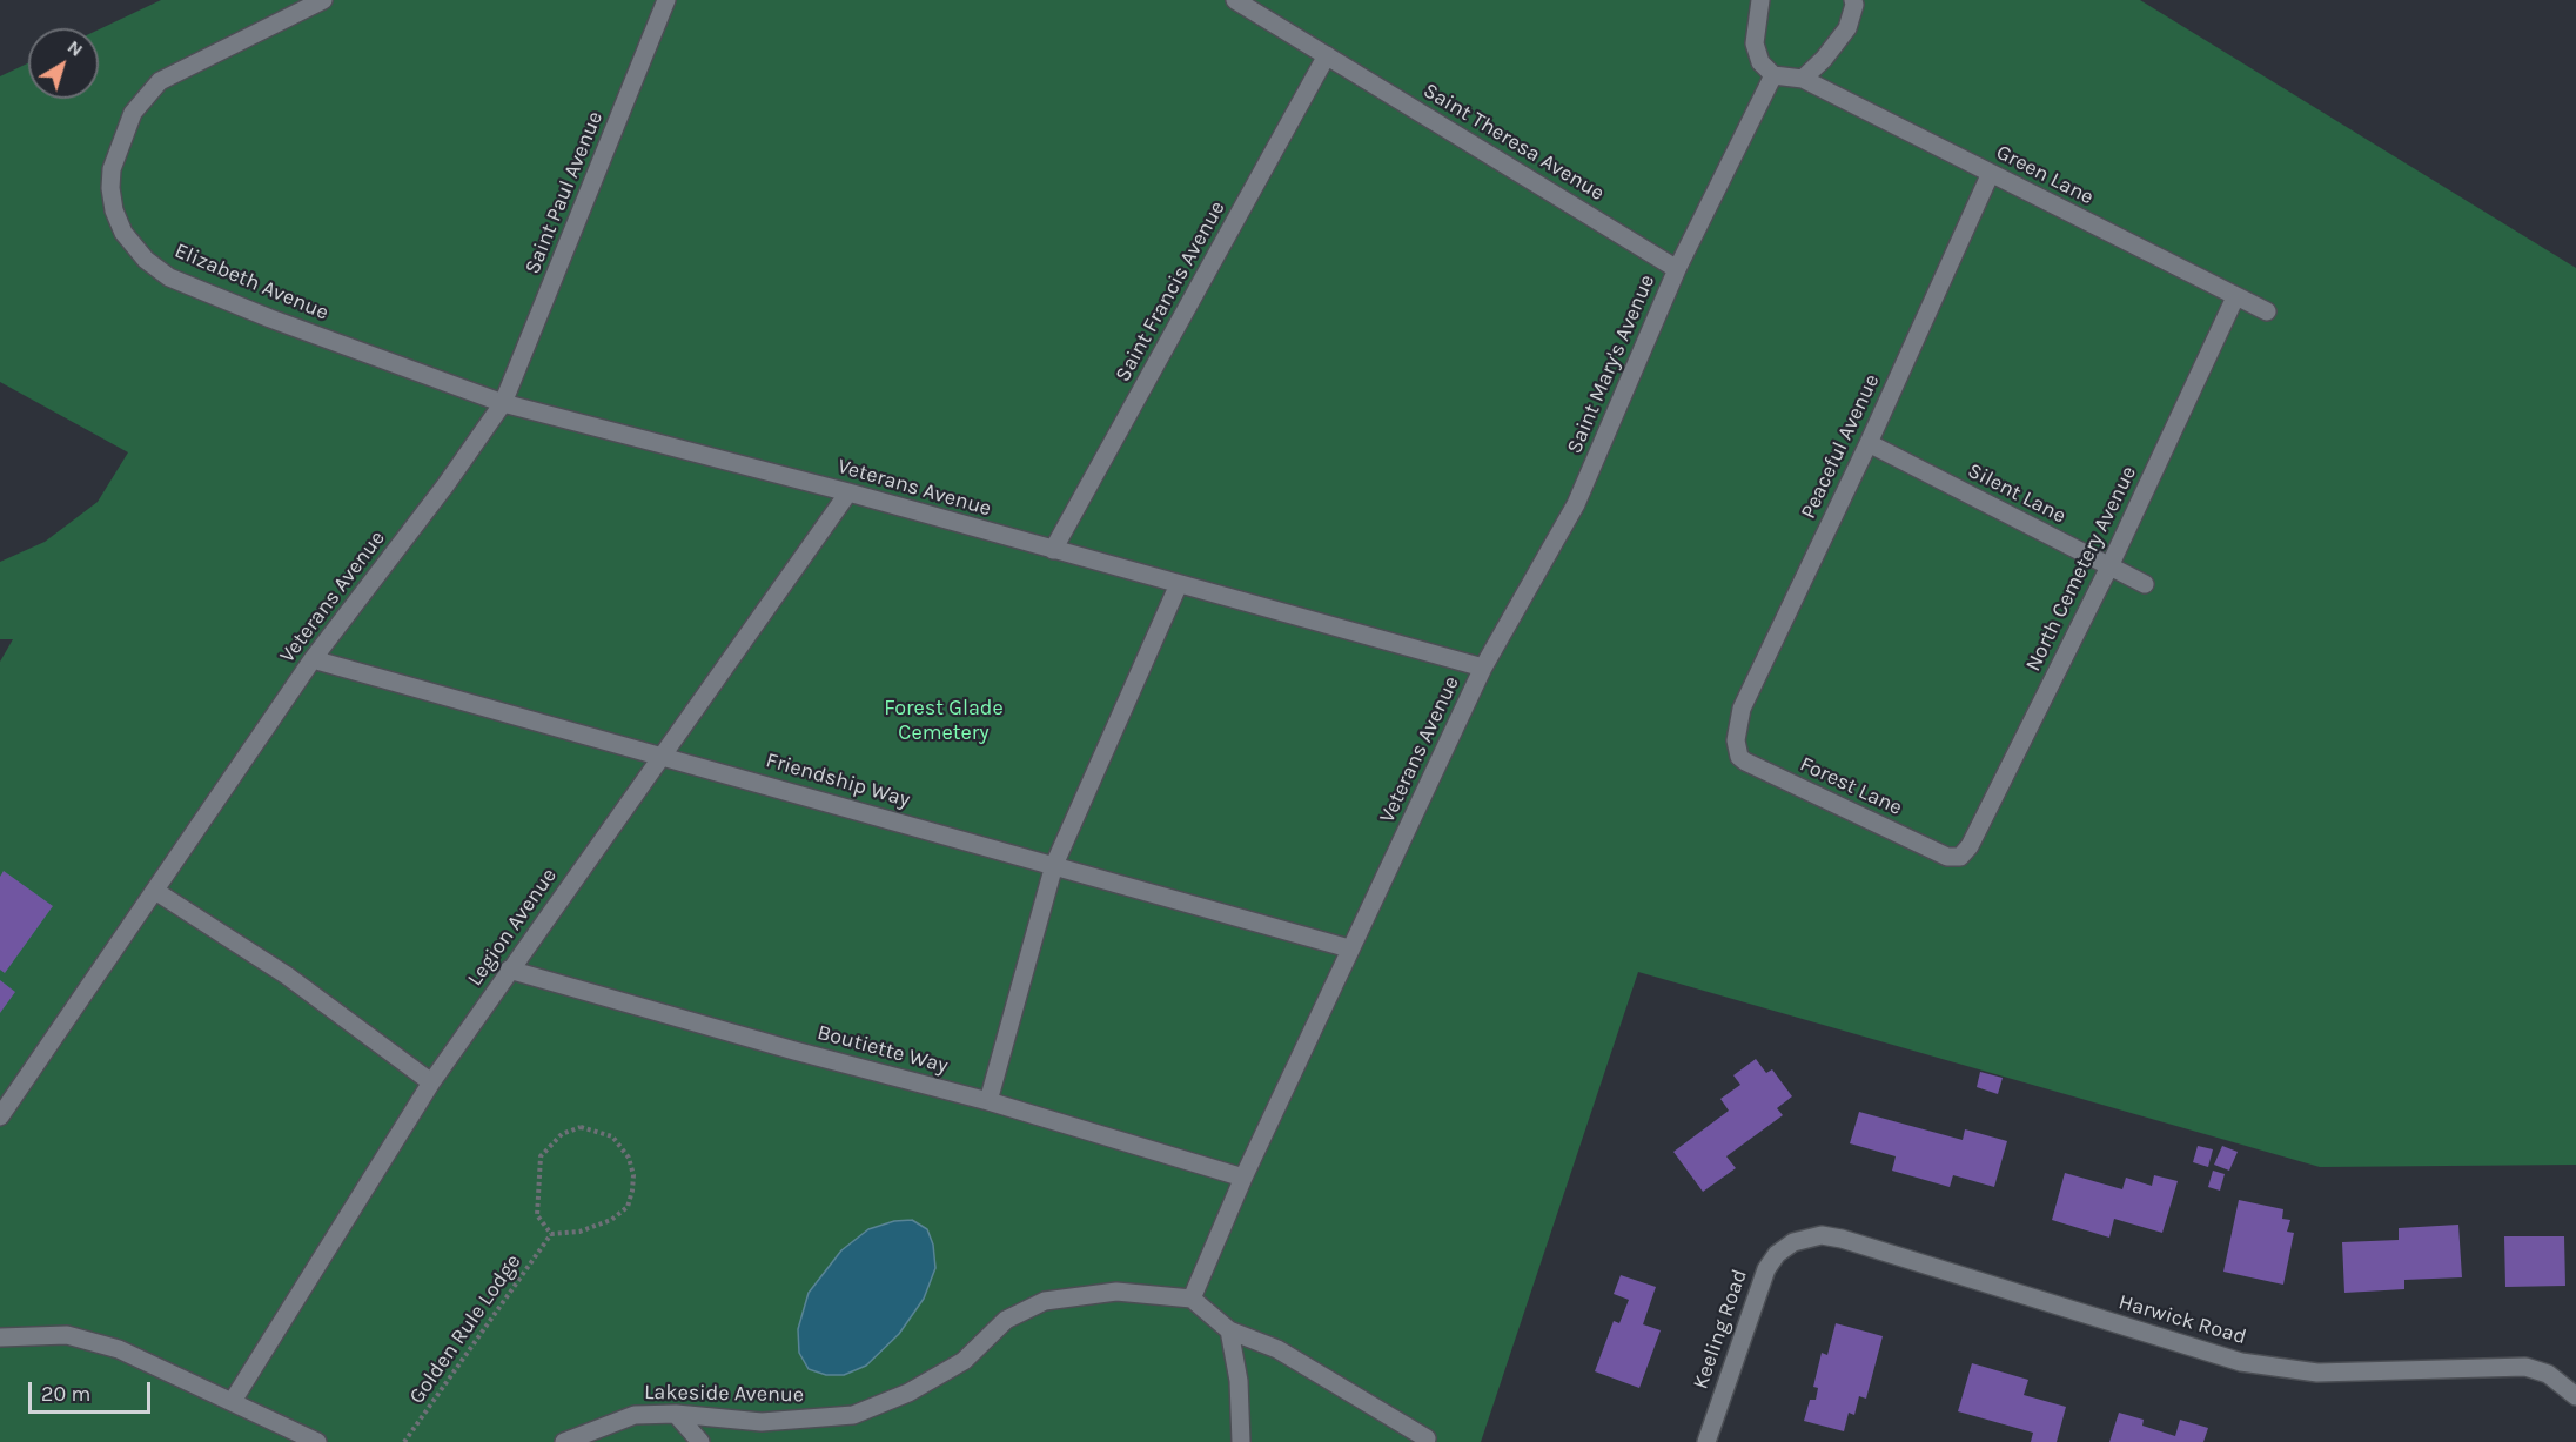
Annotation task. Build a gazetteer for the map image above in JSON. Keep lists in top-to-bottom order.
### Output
{
  "streets": {
    "street": [
      "Saint Theresa Avenue",
      "Green Lane",
      "Saint Paul Avenue",
      "Elizabeth Avenue",
      "Saint Francis Avenue",
      "Saint Mary's Avenue",
      "Peaceful Avenue",
      "Veterans Avenue",
      "Silent Lane",
      "North Cemetery Avenue",
      "Friendship Way",
      "Forest Lane",
      "Legion Avenue",
      "Boutiette Way",
      "Harwick Road",
      "Keeling Road",
      "Lakeside Avenue"
    ],
    "path": ["Golden Rule Lodge"]
  },
  "crossings": [
    ["Saint Theresa Avenue", "Saint Francis Avenue"],
    ["Saint Theresa Avenue", "Saint Mary's Avenue"],
    ["Green Lane", "Peaceful Avenue"],
    ["Green Lane", "North Cemetery Avenue"],
    ["Saint Paul Avenue", "Elizabeth Avenue"],
    ["Saint Paul Avenue", "Veterans Avenue"],
    ["Elizabeth Avenue", "Veterans Avenue"],
    ["Saint Francis Avenue", "Veterans Avenue"],
    ["Saint Mary's Avenue", "Veterans Avenue"],
    ["Peaceful Avenue", "Silent Lane"],
    ["Peaceful Avenue", "Forest Lane"],
    ["Veterans Avenue", "Friendship Way"],
    ["Veterans Avenue", "Legion Avenue"],
    ["Veterans Avenue", "Boutiette Way"],
    ["Veterans Avenue", "Lakeside Avenue"],
    ["Silent Lane", "North Cemetery Avenue"],
    ["North Cemetery Avenue", "Forest Lane"],
    ["Friendship Way", "Legion Avenue"],
    ["Legion Avenue", "Boutiette Way"],
    ["Harwick Road", "Keeling Road"]
  ],
  "parks": ["Forest Glade Cemetery"],
  "scale_bar": "20 m",
  "north": "top right"
}
